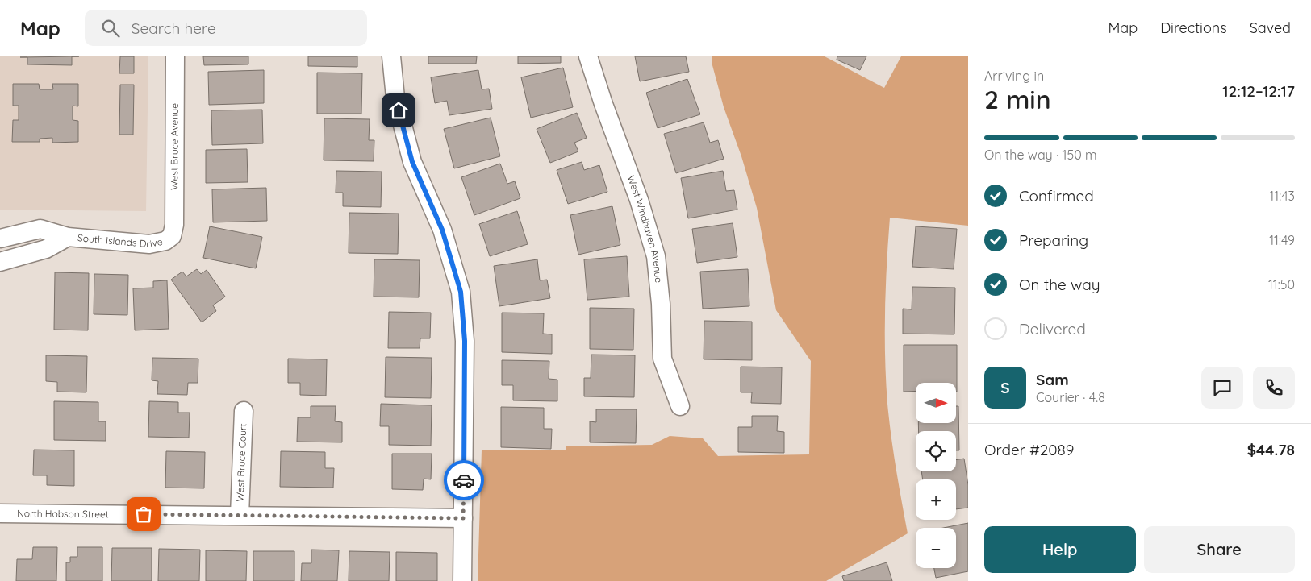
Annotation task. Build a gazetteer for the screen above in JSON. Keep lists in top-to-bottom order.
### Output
{
  "streets": {
    "street": [
      "West Bruce Avenue",
      "West Windhaven Avenue",
      "South Islands Drive",
      "West Bruce Court",
      "North Hobson Street"
    ]
  },
  "crossings": [
    ["West Bruce Avenue", "South Islands Drive"],
    ["West Bruce Court", "North Hobson Street"]
  ],
  "north": "right",
  "page": {
    "header": "Map",
    "search": "Search here",
    "nav": ["Map", "Directions", "Saved"],
    "heading": ["2 min", "Arriving in", "12:12–12:17"],
    "panel": [
      "Sam",
      "Courier · 4.8",
      "Order #2089",
      "$44.78"
    ],
    "bar": "On the way · 150 m",
    "list": [
      ["Confirmed", "11:43"],
      ["Preparing", "11:49"],
      ["On the way", "11:50"],
      "Delivered"
    ],
    "round": "S",
    "map_buttons": ["+", "−"],
    "buttons": ["Help", "Share"]
  }
}
